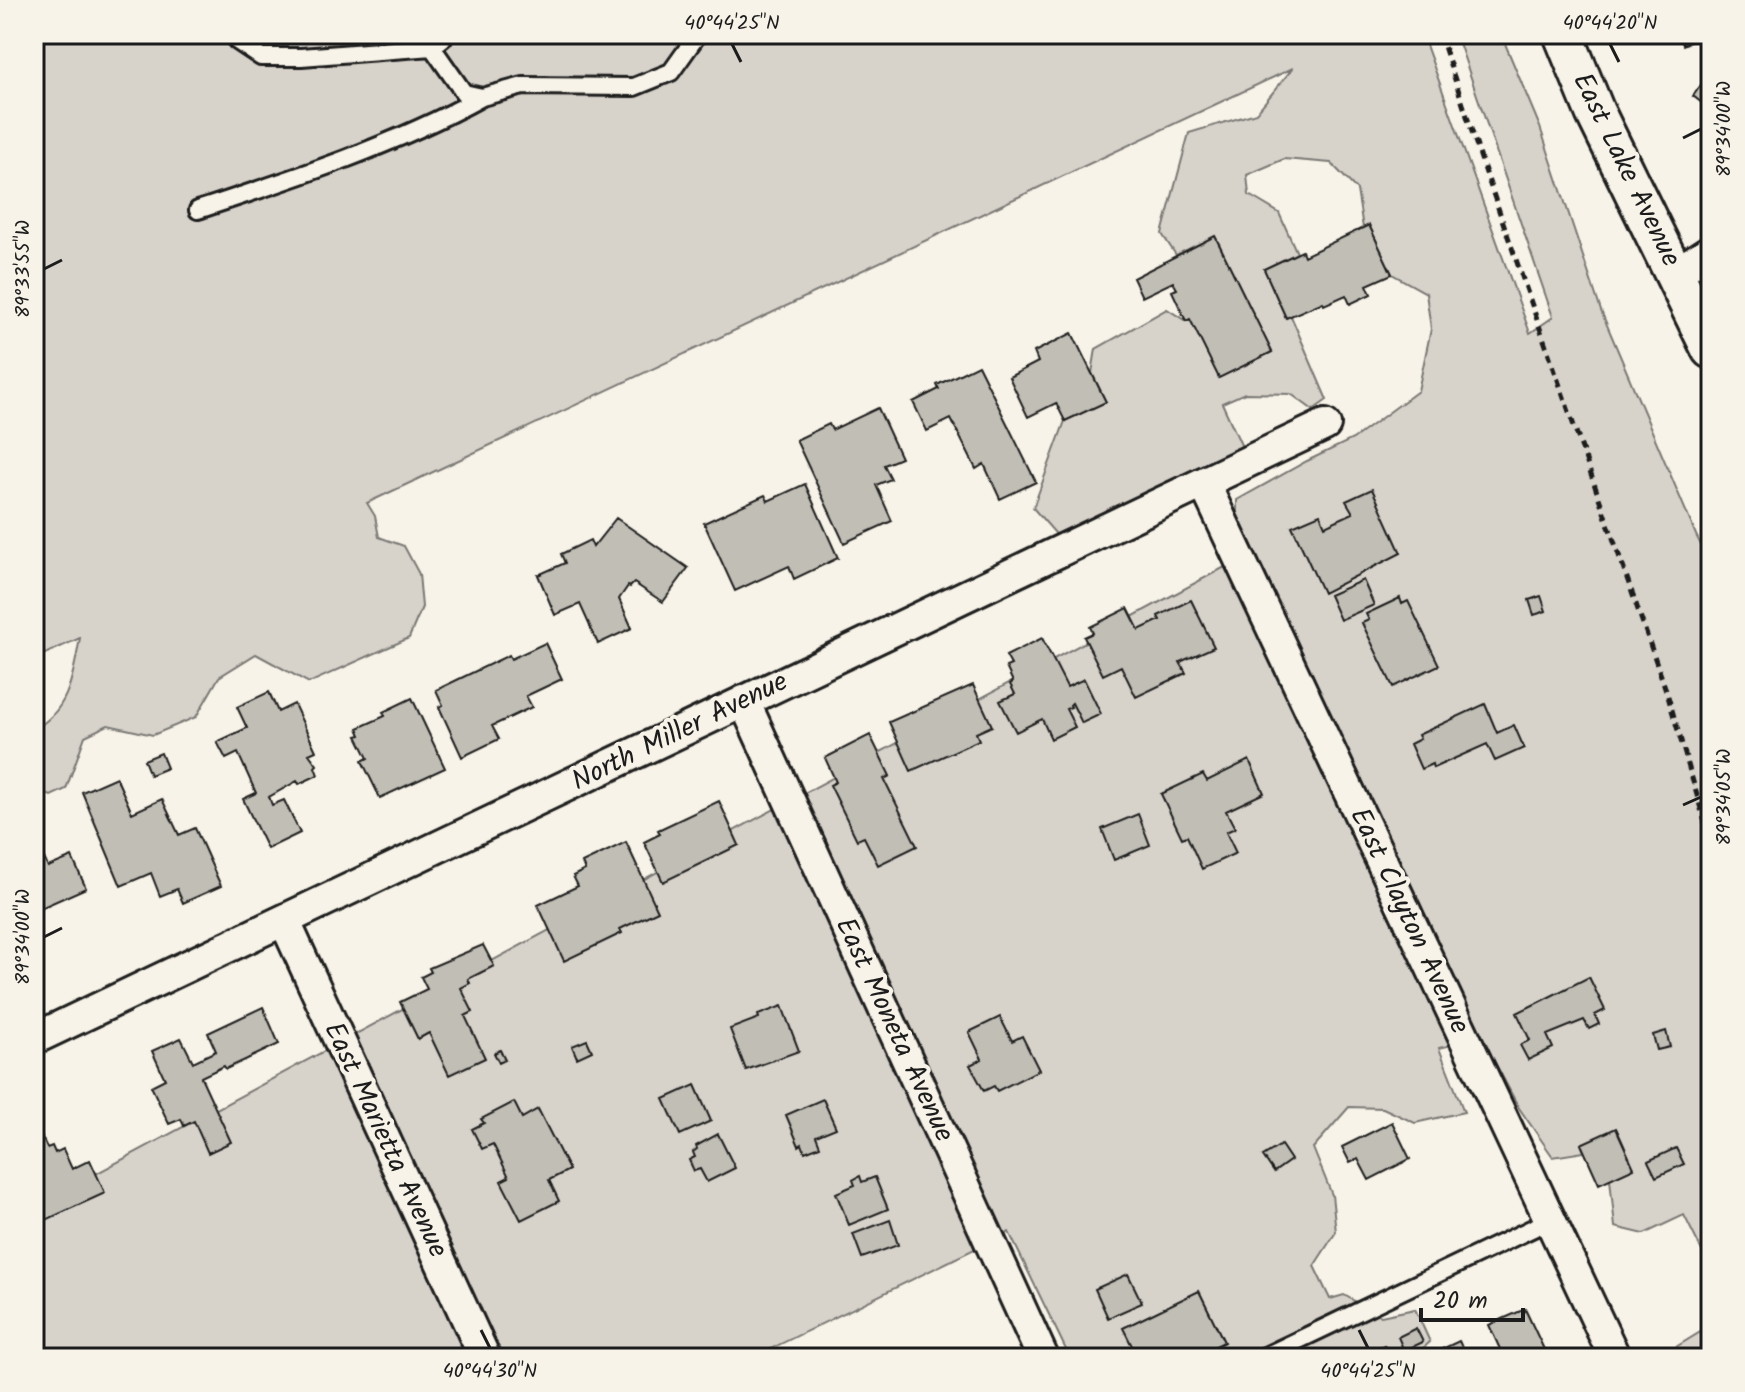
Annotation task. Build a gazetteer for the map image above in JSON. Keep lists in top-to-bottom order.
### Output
{
  "streets": {
    "street": [
      "East Lake Avenue",
      "North Miller Avenue",
      "East Clayton Avenue",
      "East Moneta Avenue",
      "East Marietta Avenue"
    ]
  },
  "crossings": [
    ["North Miller Avenue", "East Clayton Avenue"],
    ["North Miller Avenue", "East Moneta Avenue"],
    ["North Miller Avenue", "East Marietta Avenue"]
  ],
  "scale_bar": "20 m",
  "coordinates": [
    "40°44'25\"N",
    "40°44'20\"N",
    "89°34'00\"W",
    "89°33'55\"W",
    "89°34'05\"W",
    "40°44'30\"N"
  ]
}
